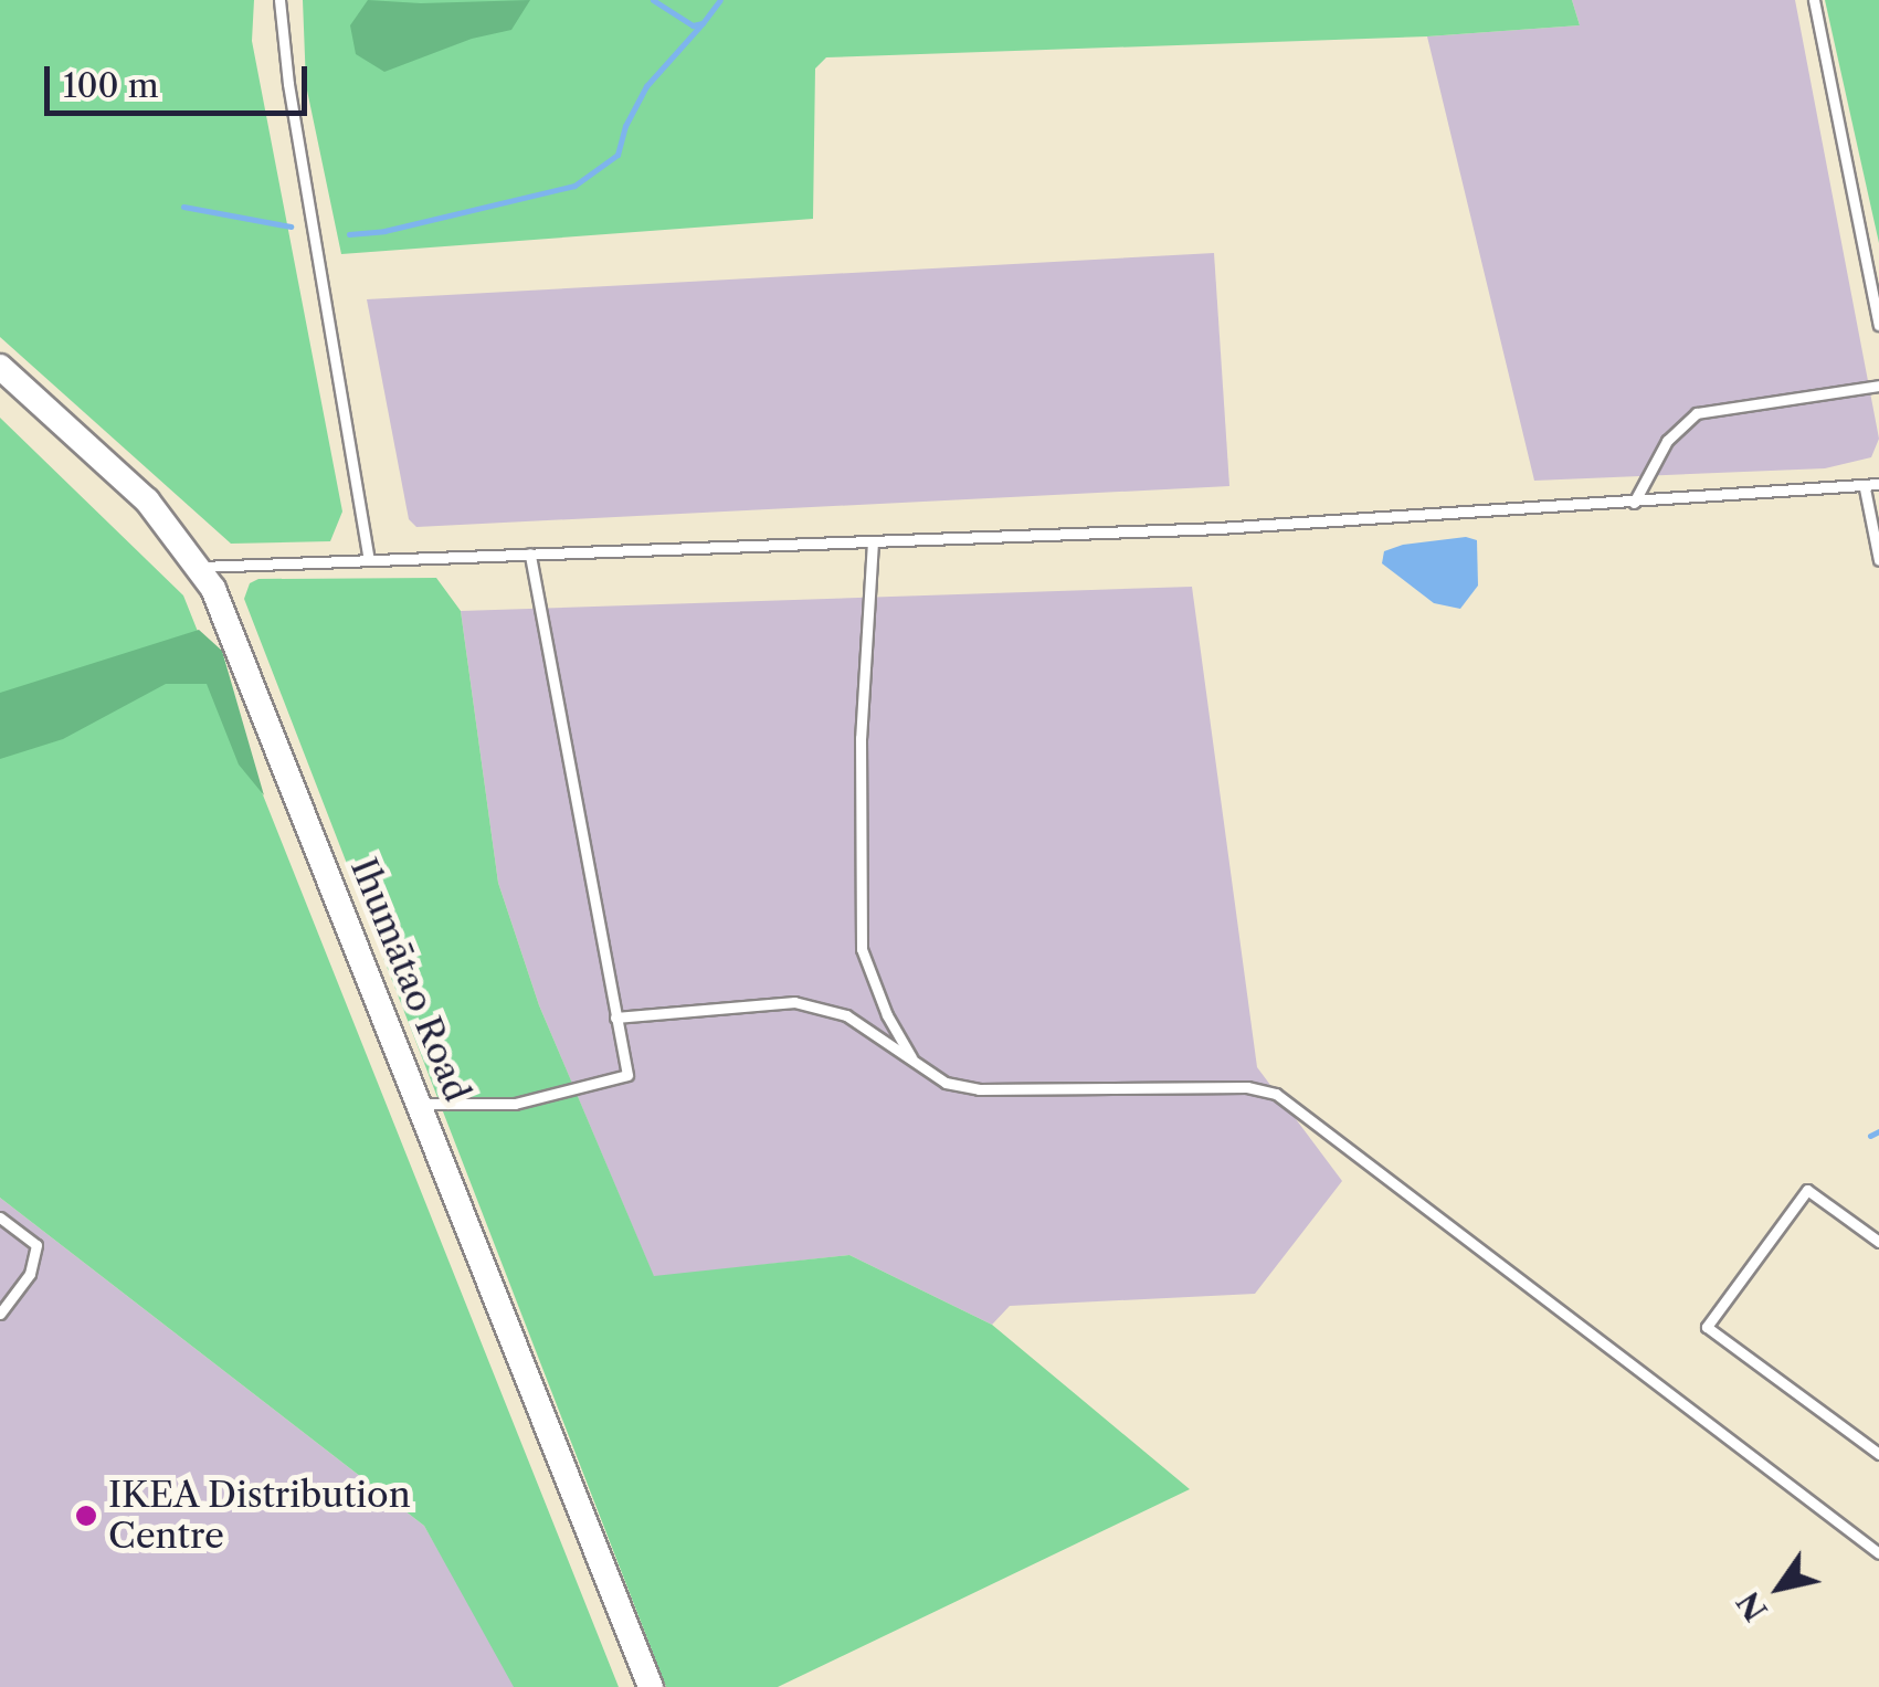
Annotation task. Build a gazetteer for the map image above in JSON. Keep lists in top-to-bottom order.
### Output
{
  "streets": {
    "street": ["Ihumātao Road"]
  },
  "places": ["IKEA Distribution Centre"],
  "scale_bar": "100 m",
  "north": "bottom left"
}
